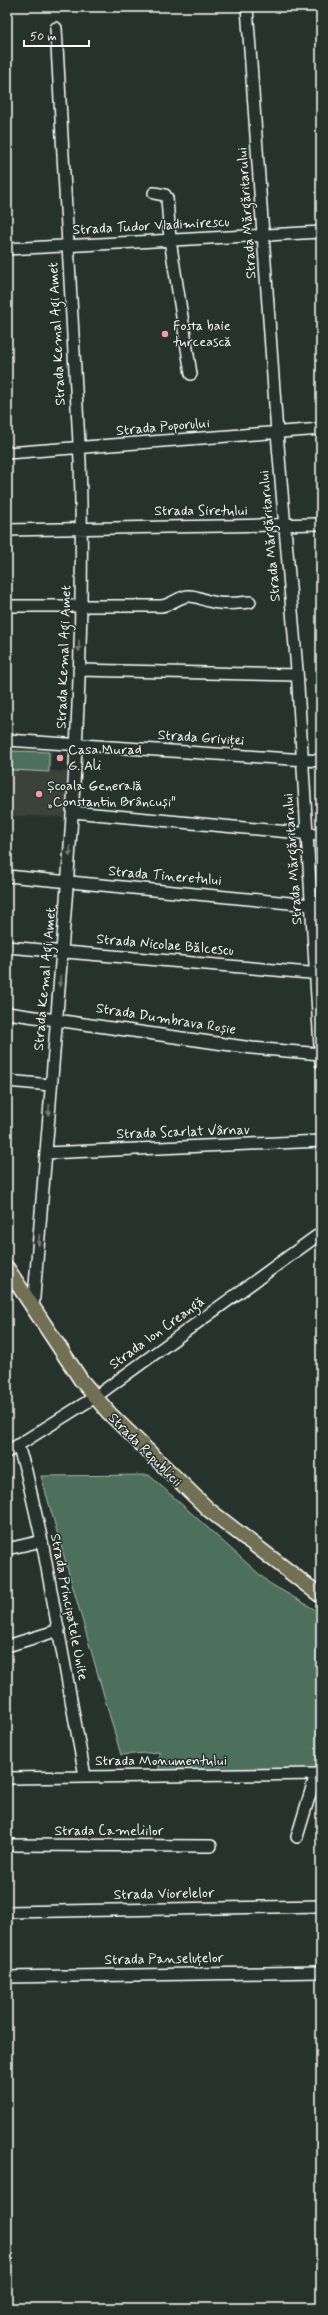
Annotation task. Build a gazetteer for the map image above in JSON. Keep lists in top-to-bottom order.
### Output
{
  "streets": {
    "main road": ["Strada Republicii"],
    "street": [
      "Strada Mărgăritarului",
      "Strada Tudor Vladimirescu",
      "Strada Kemal Agi Amet",
      "Strada Poporului",
      "Strada Siretului",
      "Strada Griviței",
      "Strada Tineretului",
      "Strada Nicolae Bălcescu",
      "Strada Dumbrava Roșie",
      "Strada Scarlat Vârnav",
      "Strada Ion Creangă",
      "Strada Principatele Unite",
      "Strada Monumentului",
      "Strada Cameliilor",
      "Strada Viorelelor",
      "Strada Panseluțelor"
    ]
  },
  "crossings": [
    ["Strada Mărgăritarului", "Strada Tudor Vladimirescu"],
    ["Strada Mărgăritarului", "Strada Poporului"],
    ["Strada Mărgăritarului", "Strada Siretului"],
    ["Strada Mărgăritarului", "Strada Griviței"],
    ["Strada Mărgăritarului", "Strada Tineretului"],
    ["Strada Mărgăritarului", "Strada Nicolae Bălcescu"],
    ["Strada Mărgăritarului", "Strada Dumbrava Roșie"],
    ["Strada Tudor Vladimirescu", "Strada Kemal Agi Amet"],
    ["Strada Kemal Agi Amet", "Strada Poporului"],
    ["Strada Kemal Agi Amet", "Strada Siretului"],
    ["Strada Kemal Agi Amet", "Strada Griviței"],
    ["Strada Kemal Agi Amet", "Strada Tineretului"],
    ["Strada Kemal Agi Amet", "Strada Nicolae Bălcescu"],
    ["Strada Kemal Agi Amet", "Strada Dumbrava Roșie"],
    ["Strada Kemal Agi Amet", "Strada Scarlat Vârnav"],
    ["Strada Kemal Agi Amet", "Strada Republicii"],
    ["Strada Ion Creangă", "Strada Republicii"],
    ["Strada Ion Creangă", "Strada Principatele Unite"],
    ["Strada Principatele Unite", "Strada Monumentului"]
  ],
  "places": ["Fosta baie turcească", "Casa Murad G. Ali", "Școala Generală „Constantin Brâncuși\""],
  "scale_bar": "50 m"
}
